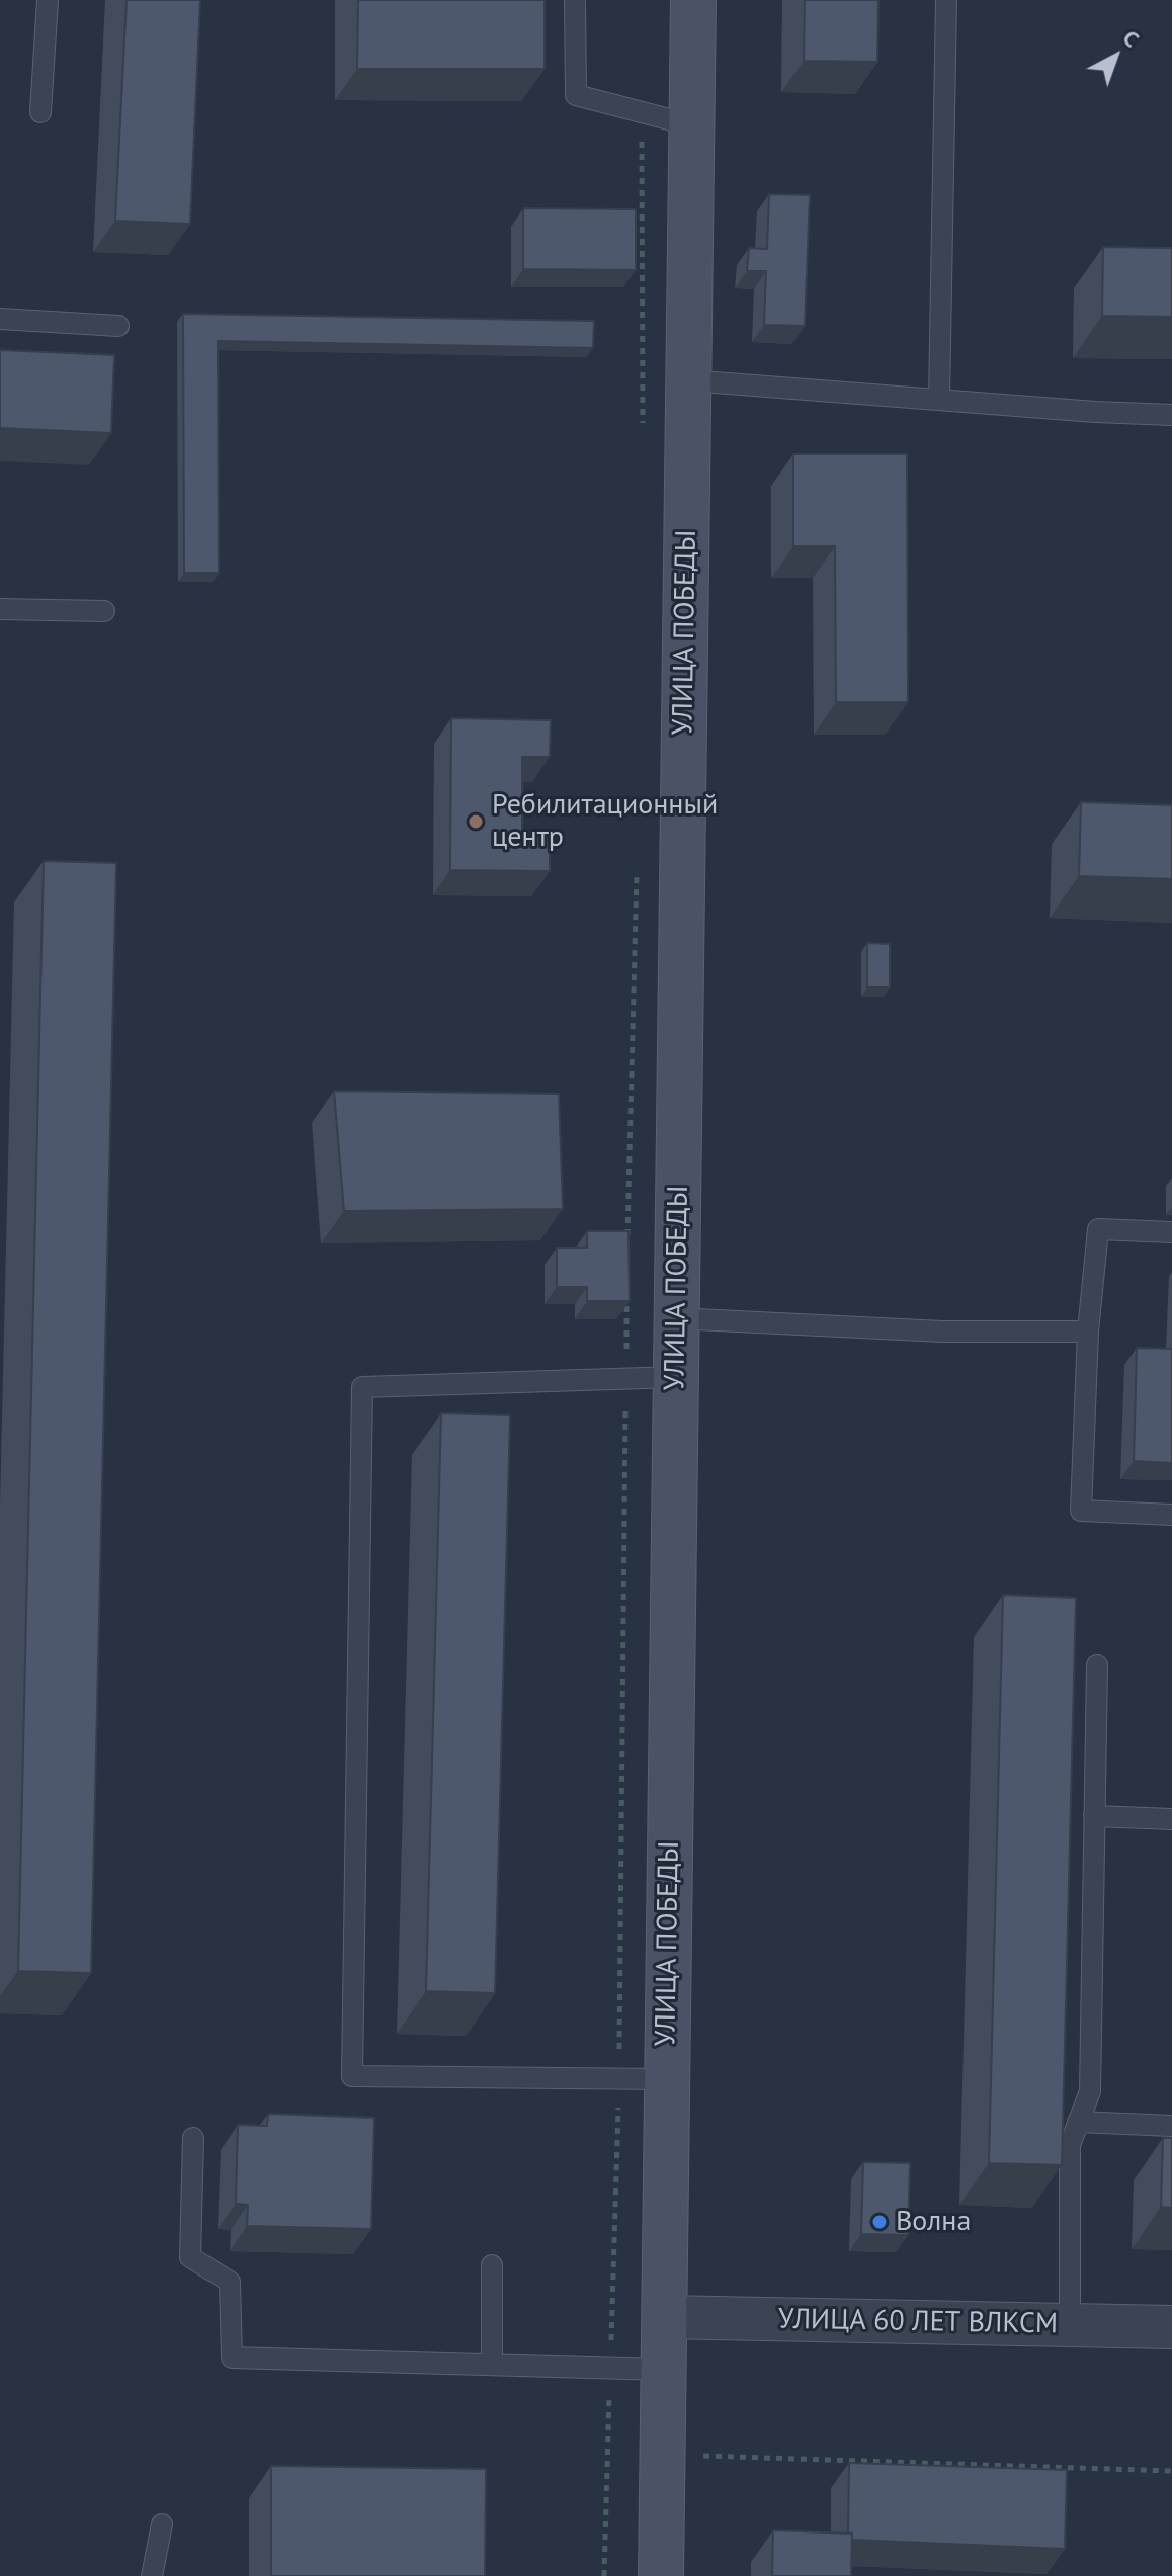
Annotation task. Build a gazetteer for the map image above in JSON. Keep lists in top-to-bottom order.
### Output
{
  "streets": {
    "street": ["УЛИЦА ПОБЕДЫ", "УЛИЦА 60 ЛЕТ ВЛКСМ"]
  },
  "crossings": [
    ["УЛИЦА ПОБЕДЫ", "УЛИЦА 60 ЛЕТ ВЛКСМ"]
  ],
  "places": ["Ребилитационный центр", "Волна"],
  "north": "top right"
}
